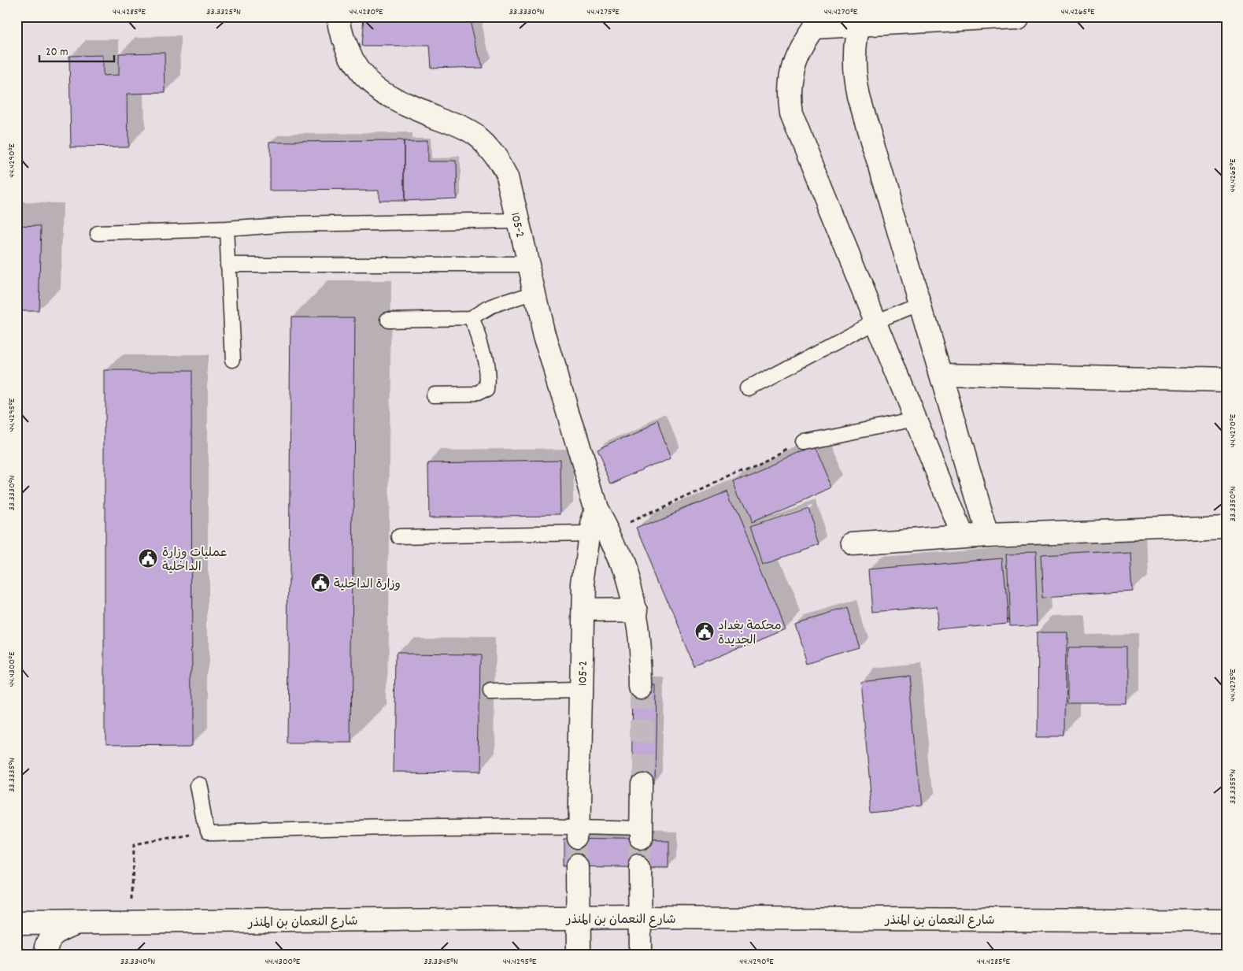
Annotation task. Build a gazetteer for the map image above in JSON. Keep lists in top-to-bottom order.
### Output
{
  "streets": {
    "street": ["105-2", "شارع النعمان بن المنذر"]
  },
  "places": {
    "public building": ["عمليات وزارة الداخلية", "وزارة الداخلية", "محكمة بغداد الجديدة"]
  },
  "scale_bar": "20 m",
  "coordinates": [
    "44.4285°E",
    "33.3325°N",
    "44.4280°E",
    "33.3330°N",
    "44.4275°E",
    "44.4270°E",
    "44.4265°E",
    "44.4290°E",
    "44.4295°E",
    "33.3350°N",
    "44.4300°E",
    "33.3335°N",
    "33.3355°N",
    "33.3340°N",
    "33.3345°N"
  ]
}
